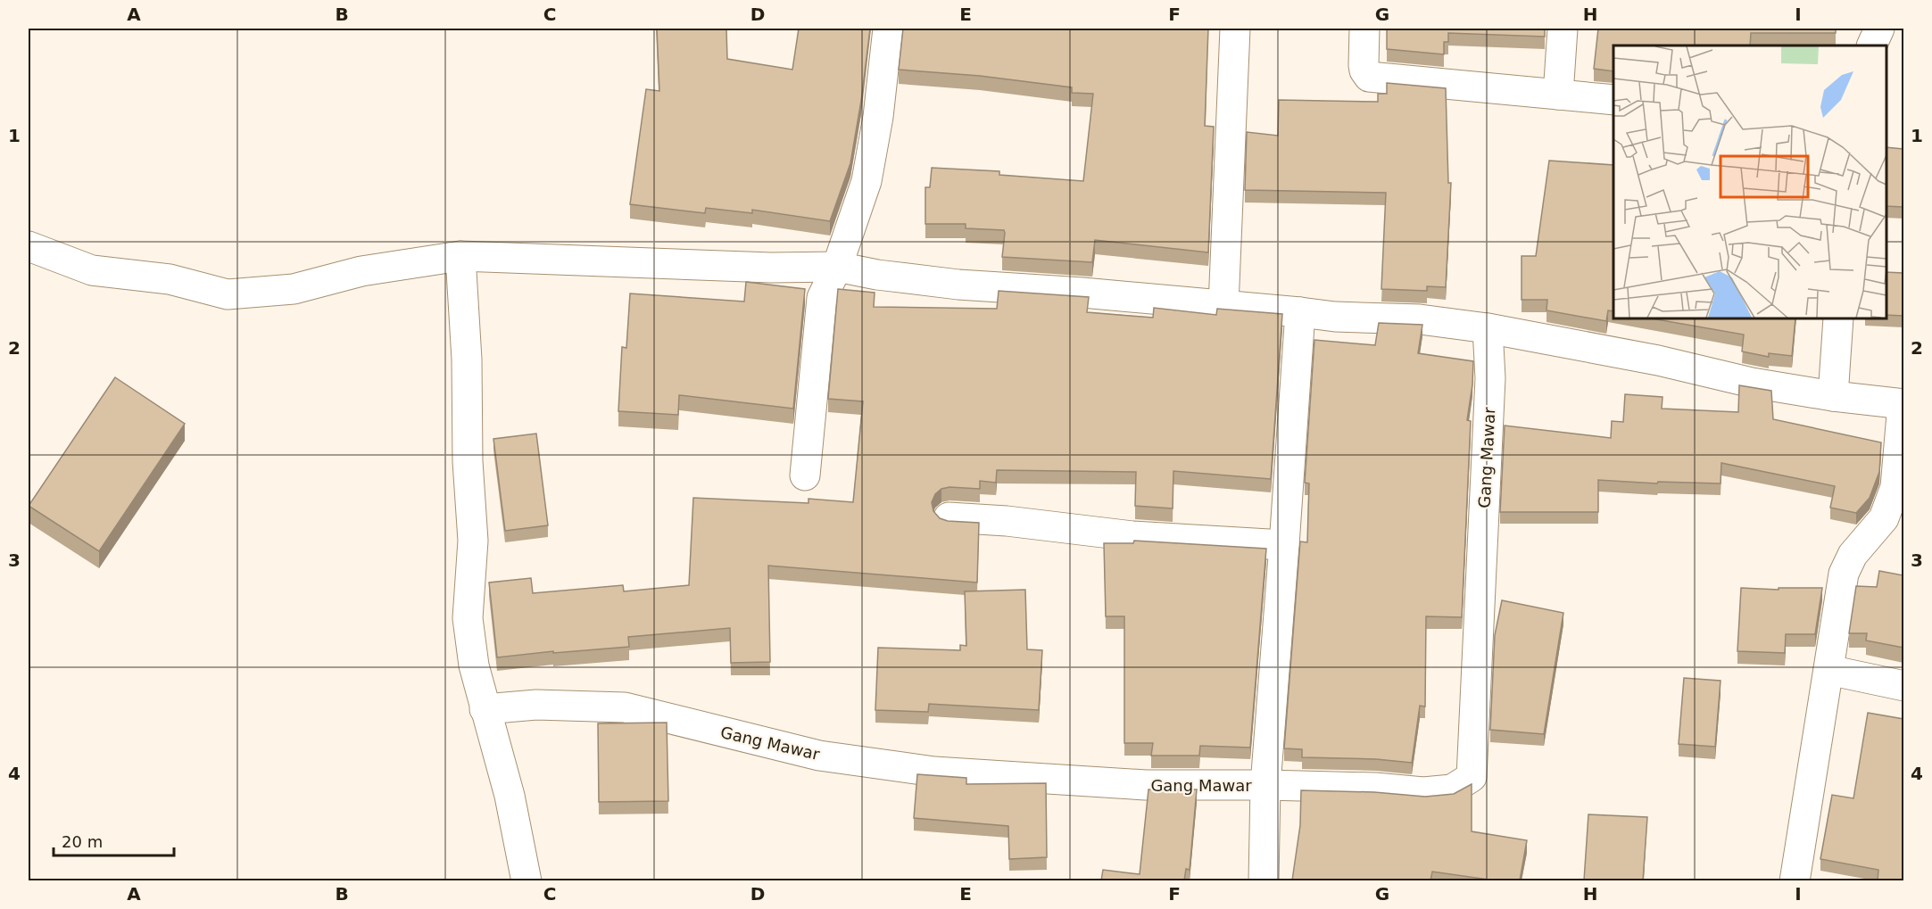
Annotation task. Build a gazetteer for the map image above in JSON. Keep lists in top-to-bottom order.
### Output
{
  "streets": {
    "street": ["Gang Mawar"]
  },
  "scale_bar": "20 m",
  "grid": {
    "columns": [
      "A",
      "B",
      "C",
      "D",
      "E",
      "F",
      "G",
      "H",
      "I"
    ],
    "rows": [
      "1",
      "2",
      "3",
      "4"
    ]
  }
}
